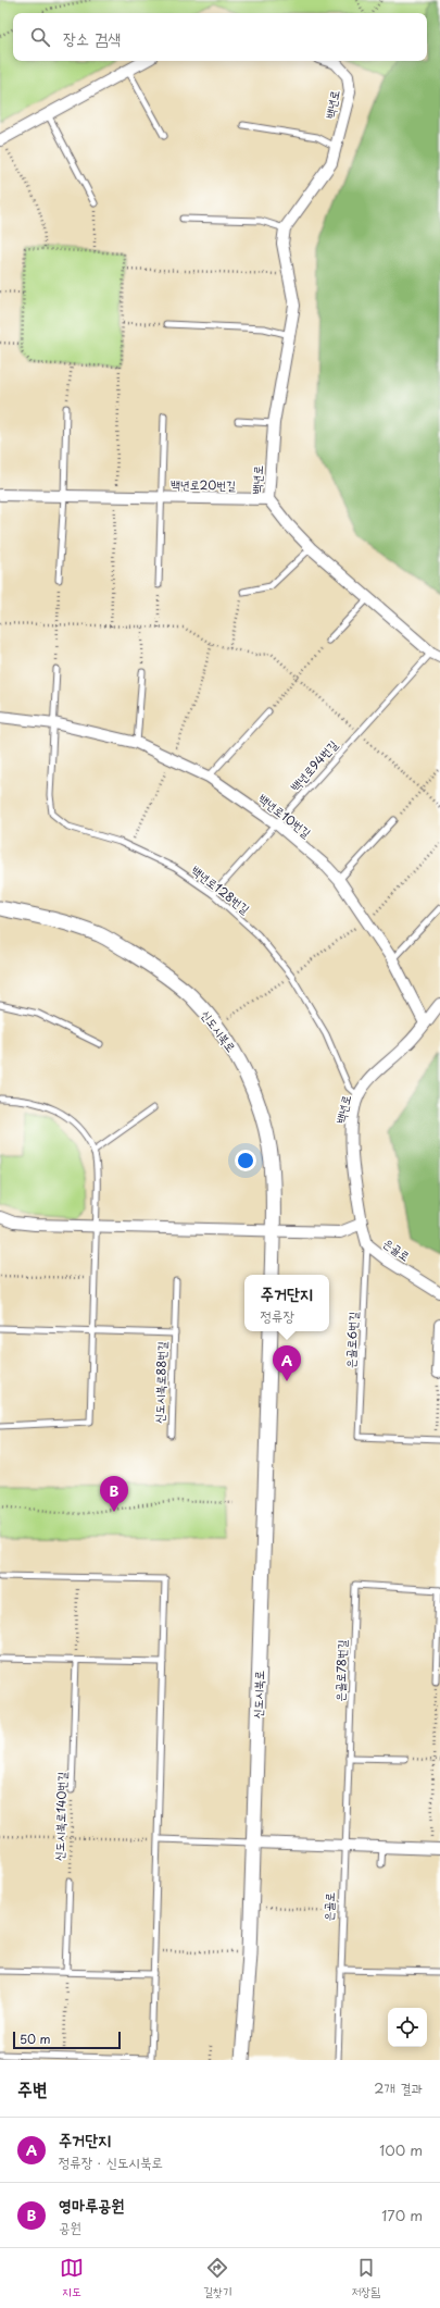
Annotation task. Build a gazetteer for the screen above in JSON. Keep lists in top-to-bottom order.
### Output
{
  "streets": {
    "street": [
      "백년로",
      "백년로20번길",
      "백년로10번길",
      "신도시북로",
      "은골로"
    ],
    "lane": [
      "백년로94번길",
      "백년로128번길",
      "은골로6번길",
      "신도시북로88번길",
      "은골로78번길",
      "신도시북로140번길"
    ]
  },
  "crossings": [
    ["백년로", "백년로20번길"],
    ["백년로", "백년로94번길"],
    ["백년로", "백년로10번길"],
    ["백년로", "백년로128번길"],
    ["백년로", "은골로"],
    ["백년로94번길", "백년로10번길"],
    ["백년로94번길", "백년로128번길"],
    ["백년로10번길", "백년로128번길"],
    ["은골로", "은골로6번길"],
    ["은골로", "은골로78번길"]
  ],
  "scale_bar": "50 m",
  "page": {
    "search": "장소 검색",
    "popup": ["주거단지", "정류장"],
    "pins": ["A", "B"],
    "scale": "50 m",
    "heading": ["주변", "2개 결과"],
    "list": [
      {
        "mark": "A",
        "name": "주거단지",
        "note": "정류장 · 신도시북로",
        "value": "100 m"
      },
      {
        "mark": "B",
        "name": "영마루공원",
        "note": "공원",
        "value": "170 m"
      }
    ],
    "nav": ["지도", "길찾기", "저장됨"]
  }
}
